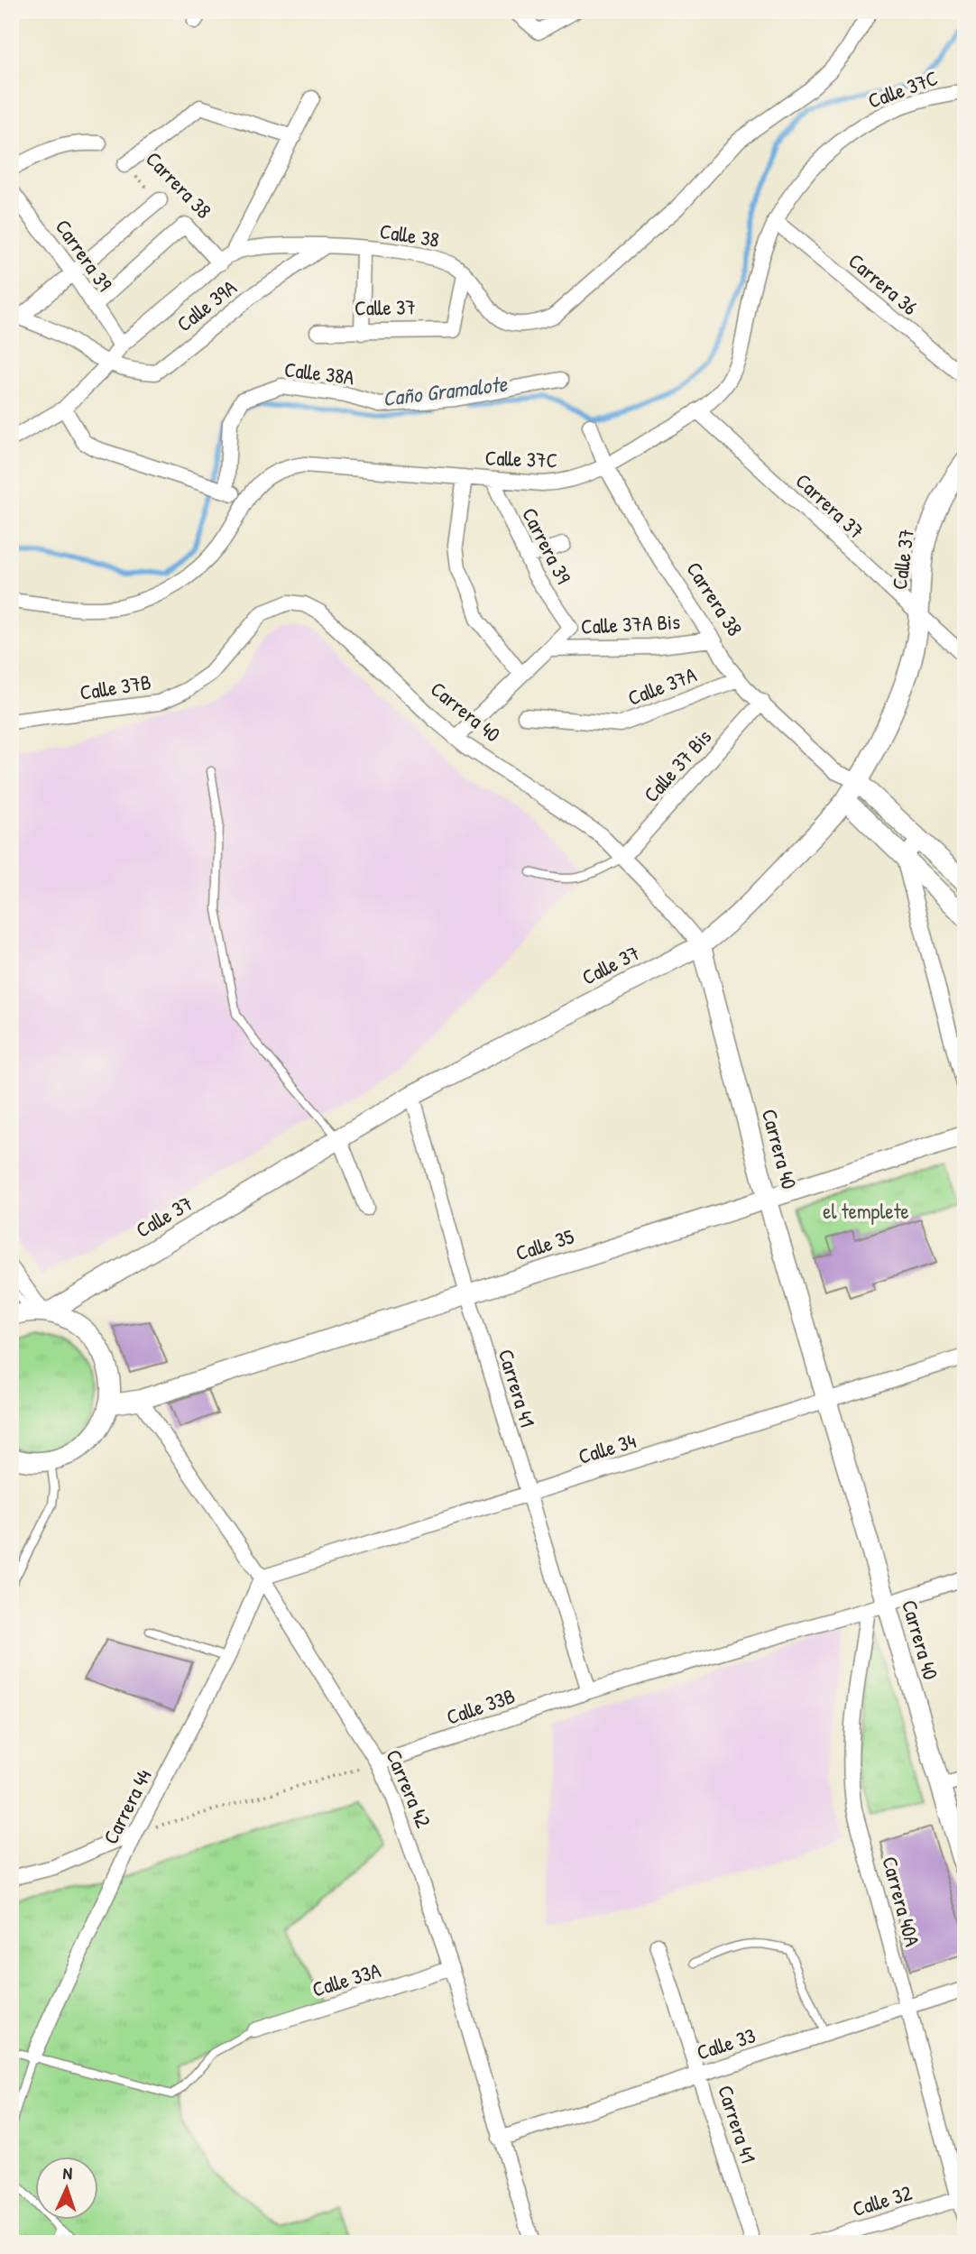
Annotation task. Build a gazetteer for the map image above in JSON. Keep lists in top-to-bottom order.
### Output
{
  "streets": {
    "street": [
      "Calle 37C",
      "Carrera 38",
      "Calle 38",
      "Carrera 39",
      "Carrera 36",
      "Calle 39A",
      "Calle 37",
      "Calle 38A",
      "Carrera 37",
      "Calle 37A Bis",
      "Calle 37A",
      "Calle 37B",
      "Carrera 40",
      "Calle 37 Bis",
      "Calle 35",
      "Carrera 41",
      "Calle 34",
      "Calle 33B",
      "Carrera 42",
      "Carrera 44",
      "Carrera 40A",
      "Calle 33A",
      "Calle 33",
      "Calle 32"
    ]
  },
  "crossings": [
    ["Calle 37C", "Carrera 38"],
    ["Calle 37C", "Carrera 39"],
    ["Calle 37C", "Carrera 36"],
    ["Calle 37C", "Carrera 37"],
    ["Carrera 38", "Calle 38"],
    ["Carrera 38", "Carrera 39"],
    ["Carrera 38", "Calle 37"],
    ["Carrera 38", "Calle 37A Bis"],
    ["Carrera 38", "Calle 37A"],
    ["Carrera 38", "Calle 37 Bis"],
    ["Calle 38", "Carrera 39"],
    ["Calle 38", "Calle 39A"],
    ["Calle 38", "Calle 37"],
    ["Carrera 39", "Calle 37A Bis"],
    ["Calle 37", "Carrera 37"],
    ["Calle 37", "Carrera 40"],
    ["Calle 37", "Carrera 41"],
    ["Calle 37A Bis", "Carrera 40"],
    ["Calle 37B", "Carrera 40"],
    ["Carrera 40", "Calle 37 Bis"],
    ["Carrera 40", "Calle 35"],
    ["Carrera 40", "Calle 34"],
    ["Carrera 40", "Calle 33B"],
    ["Carrera 40", "Carrera 40A"],
    ["Calle 35", "Carrera 41"],
    ["Calle 35", "Carrera 42"],
    ["Carrera 41", "Calle 34"],
    ["Carrera 41", "Calle 33B"],
    ["Carrera 41", "Calle 33"],
    ["Calle 34", "Carrera 42"],
    ["Calle 34", "Carrera 44"],
    ["Calle 33B", "Carrera 42"],
    ["Calle 33B", "Carrera 40A"],
    ["Carrera 42", "Carrera 44"],
    ["Carrera 42", "Calle 33A"],
    ["Carrera 42", "Calle 33"],
    ["Carrera 40A", "Calle 33"],
    ["Carrera 40A", "Calle 32"]
  ],
  "water": ["Caño Gramalote"],
  "parks": ["el templete"],
  "north": "top"
}
